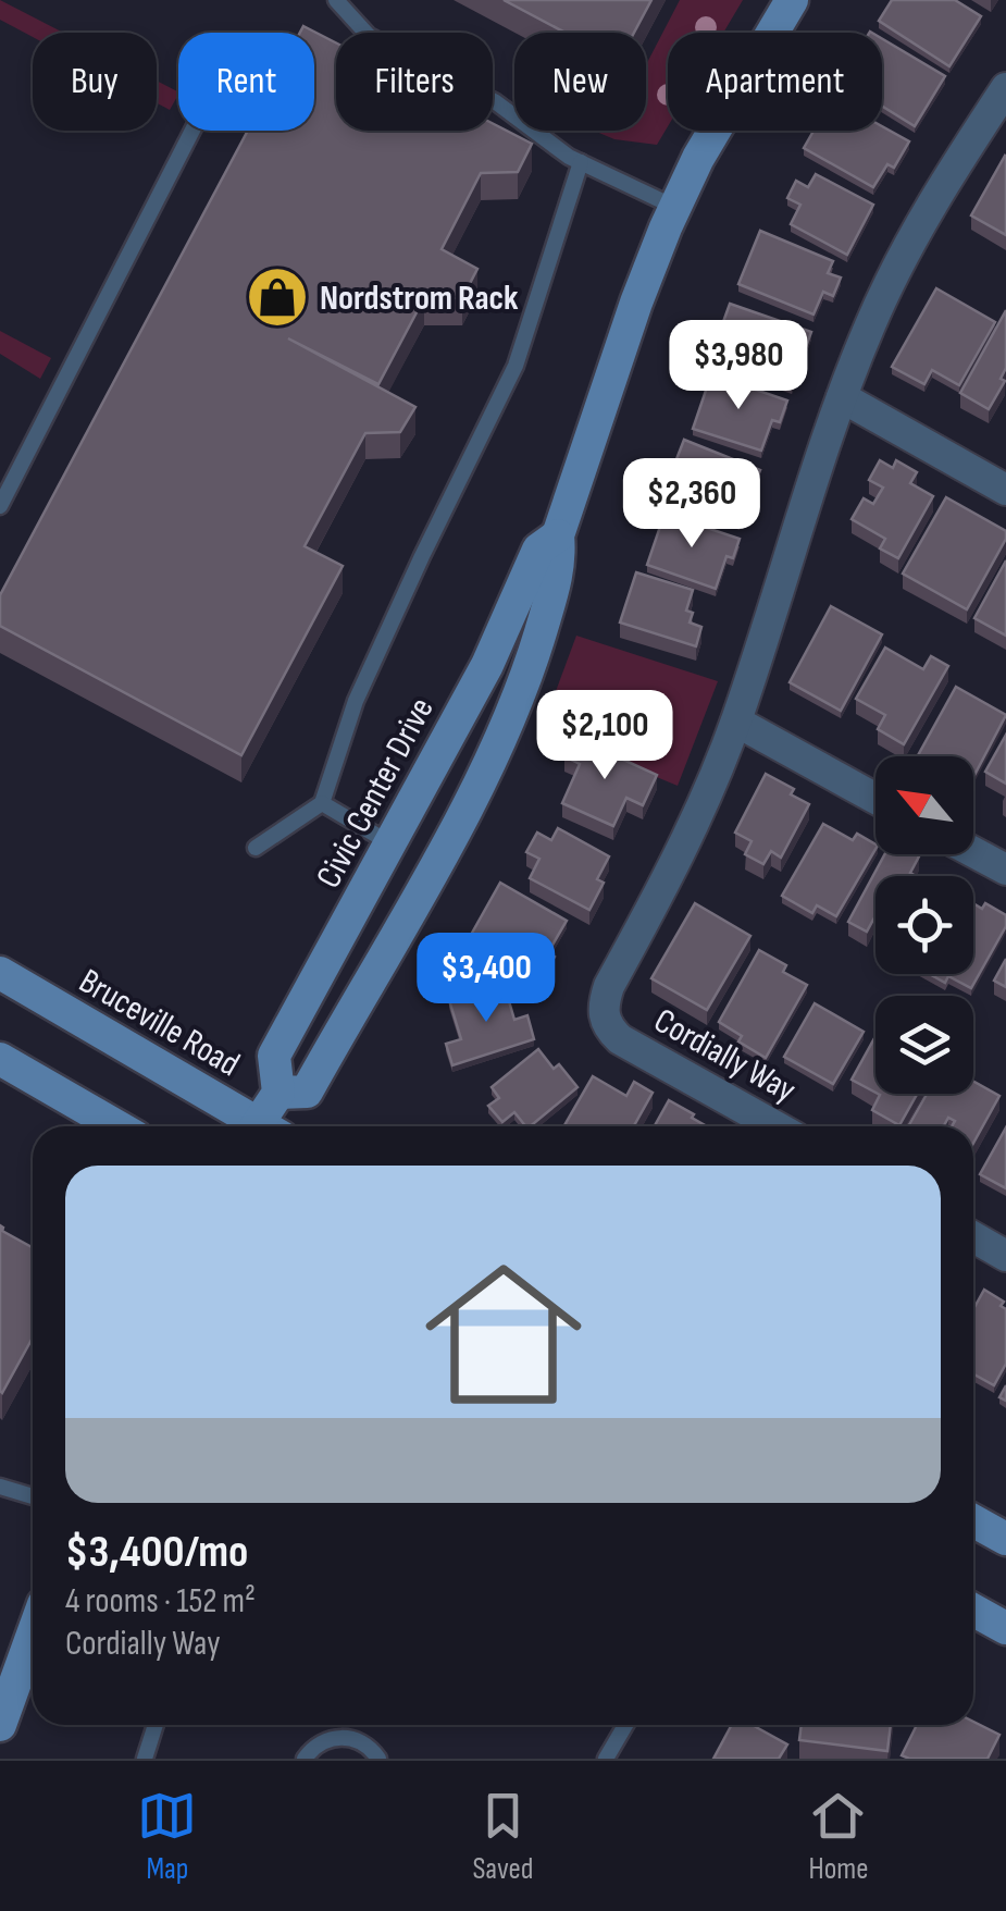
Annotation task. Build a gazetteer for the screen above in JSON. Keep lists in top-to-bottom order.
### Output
{
  "streets": {
    "street": ["Civic Center Drive", "Bruceville Road", "Cordially Way"]
  },
  "places": {
    "shop": ["Nordstrom Rack"]
  },
  "north": "top left",
  "page": {
    "chip": [
      "Buy",
      "Rent",
      "Filters",
      "New",
      "Apartment"
    ],
    "price": [
      "$3,980",
      "$2,360",
      "$2,100",
      "$3,400"
    ],
    "list": [
      {
        "name": "$3,400/mo",
        "note": "4 rooms · 152 m² · Cordially Way"
      }
    ],
    "tabs": ["Map", "Saved", "Home"]
  }
}
